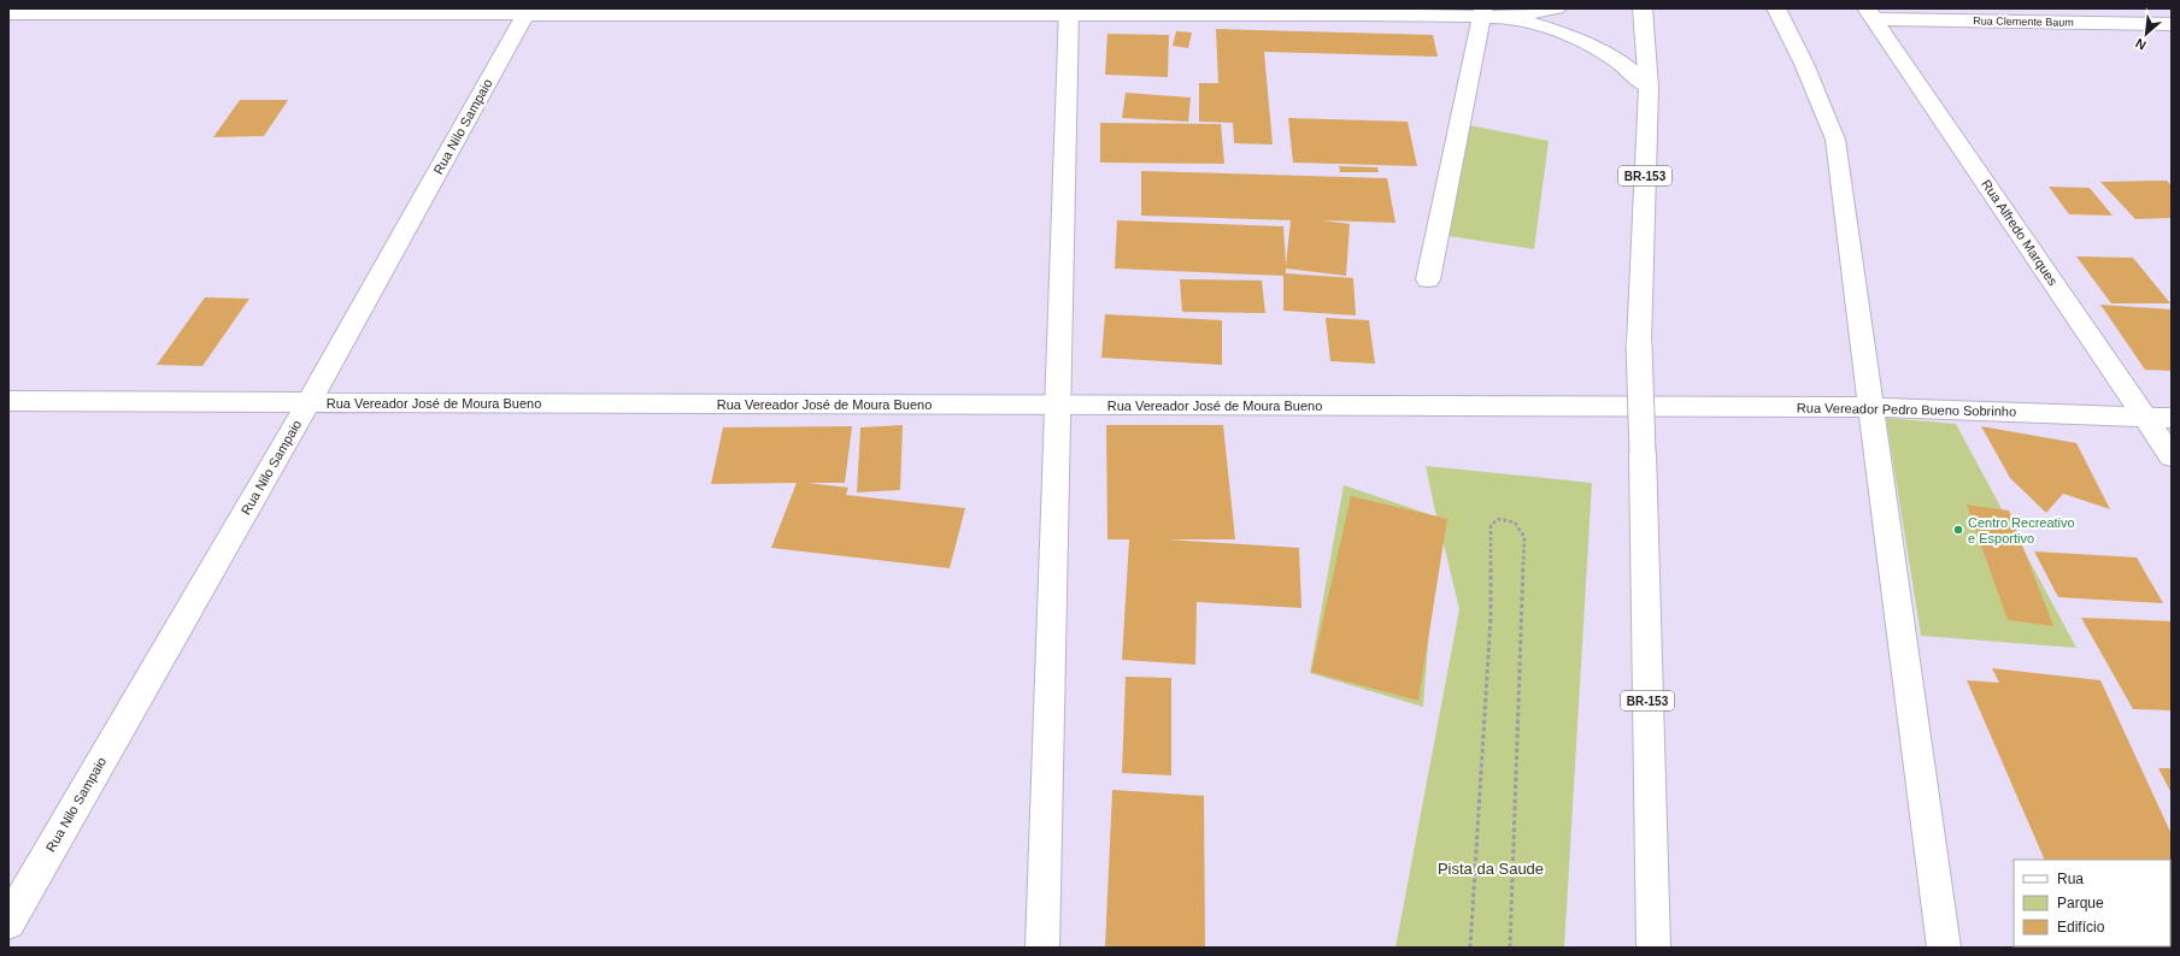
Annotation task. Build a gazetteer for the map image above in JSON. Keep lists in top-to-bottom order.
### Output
{
  "streets": {
    "main road": [
      "Rua Clemente Baum",
      "Rua Nilo Sampaio",
      "BR-153",
      "Rua Alfredo Marques",
      "Rua Vereador José de Moura Bueno",
      "Rua Vereador Pedro Bueno Sobrinho"
    ]
  },
  "crossings": [
    ["Rua Clemente Baum", "Rua Alfredo Marques"],
    ["Rua Nilo Sampaio", "Rua Vereador José de Moura Bueno"],
    ["Rua Alfredo Marques", "Rua Vereador Pedro Bueno Sobrinho"],
    ["Rua Vereador José de Moura Bueno", "Rua Vereador Pedro Bueno Sobrinho"]
  ],
  "parks": ["Pista da Saude"],
  "places": ["Centro Recreativo e Esportivo"],
  "legend": ["Rua", "Parque", "Edifício"],
  "north": "bottom left"
}
